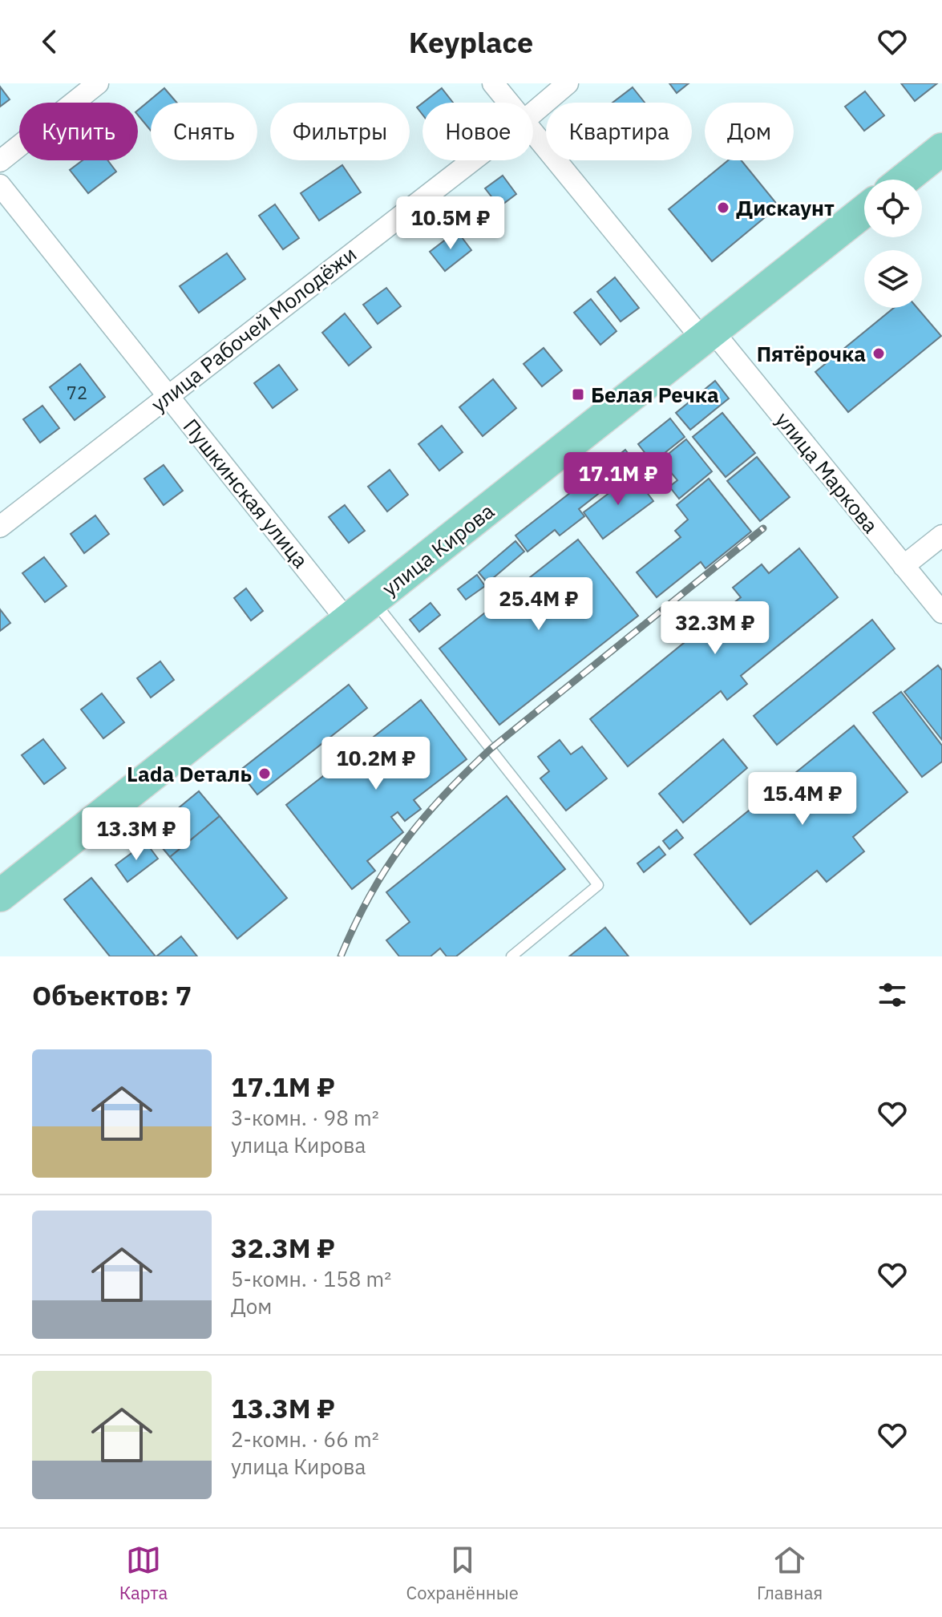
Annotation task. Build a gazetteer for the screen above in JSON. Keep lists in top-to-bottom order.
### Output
{
  "streets": {
    "main road": ["улица Кирова"],
    "street": ["улица Рабочей Молодёжи", "улица Маркова", "Пушкинская улица"]
  },
  "crossings": [
    ["улица Рабочей Молодёжи", "Пушкинская улица"],
    ["улица Маркова", "улица Кирова"],
    ["Пушкинская улица", "улица Кирова"]
  ],
  "places": {
    "other": ["Дискаунт", "Пятёрочка", "Lada Dеталь"],
    "transit": ["Белая Речка"]
  },
  "house_numbers": ["72"],
  "page": {
    "header": "Keyplace",
    "chip": [
      "Купить",
      "Снять",
      "Фильтры",
      "Новое",
      "Квартира",
      "Дом"
    ],
    "price": [
      "10.5M ₽",
      "17.1M ₽",
      "25.4M ₽",
      "32.3M ₽",
      "10.2M ₽",
      "15.4M ₽",
      "13.3M ₽"
    ],
    "heading": "Объектов: 7",
    "list": [
      {
        "name": "17.1M ₽",
        "note": "3-комн. · 98 m² · улица Кирова"
      },
      {
        "name": "32.3M ₽",
        "note": "5-комн. · 158 m² · Дом"
      },
      {
        "name": "13.3M ₽",
        "note": "2-комн. · 66 m² · улица Кирова"
      }
    ],
    "tabs": ["Карта", "Сохранённые", "Главная"]
  }
}
